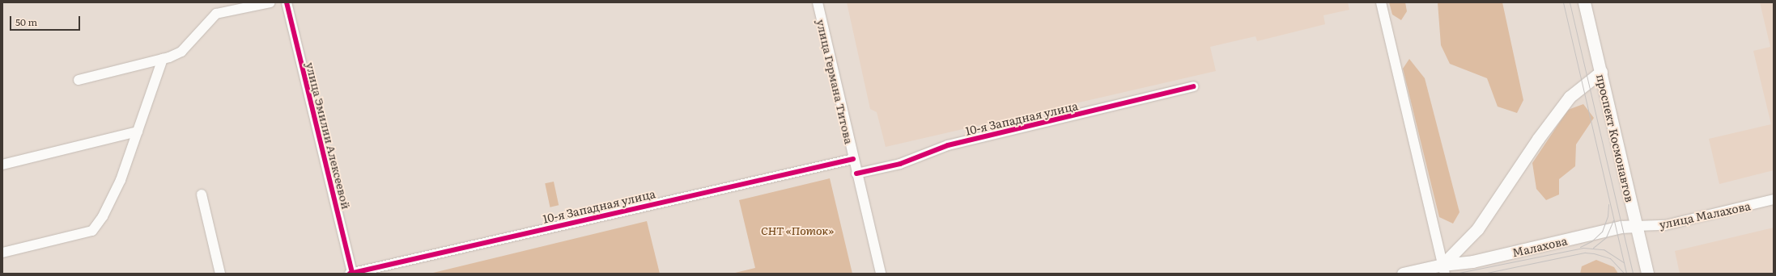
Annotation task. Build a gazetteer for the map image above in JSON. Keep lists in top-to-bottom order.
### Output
{
  "streets": {
    "main road": ["проспект Космонавтов", "Малахова"],
    "street": [
      "улица Германа Титова",
      "10-я Западная улица",
      "улица Эмилии Алексеевой",
      "улица Малахова"
    ]
  },
  "crossings": [
    ["улица Германа Титова", "10-я Западная улица"],
    ["10-я Западная улица", "улица Эмилии Алексеевой"],
    ["проспект Космонавтов", "улица Малахова"],
    ["проспект Космонавтов", "Малахова"],
    ["улица Малахова", "Малахова"]
  ],
  "parks": ["СНТ «Поток»"],
  "scale_bar": "50 m"
}
